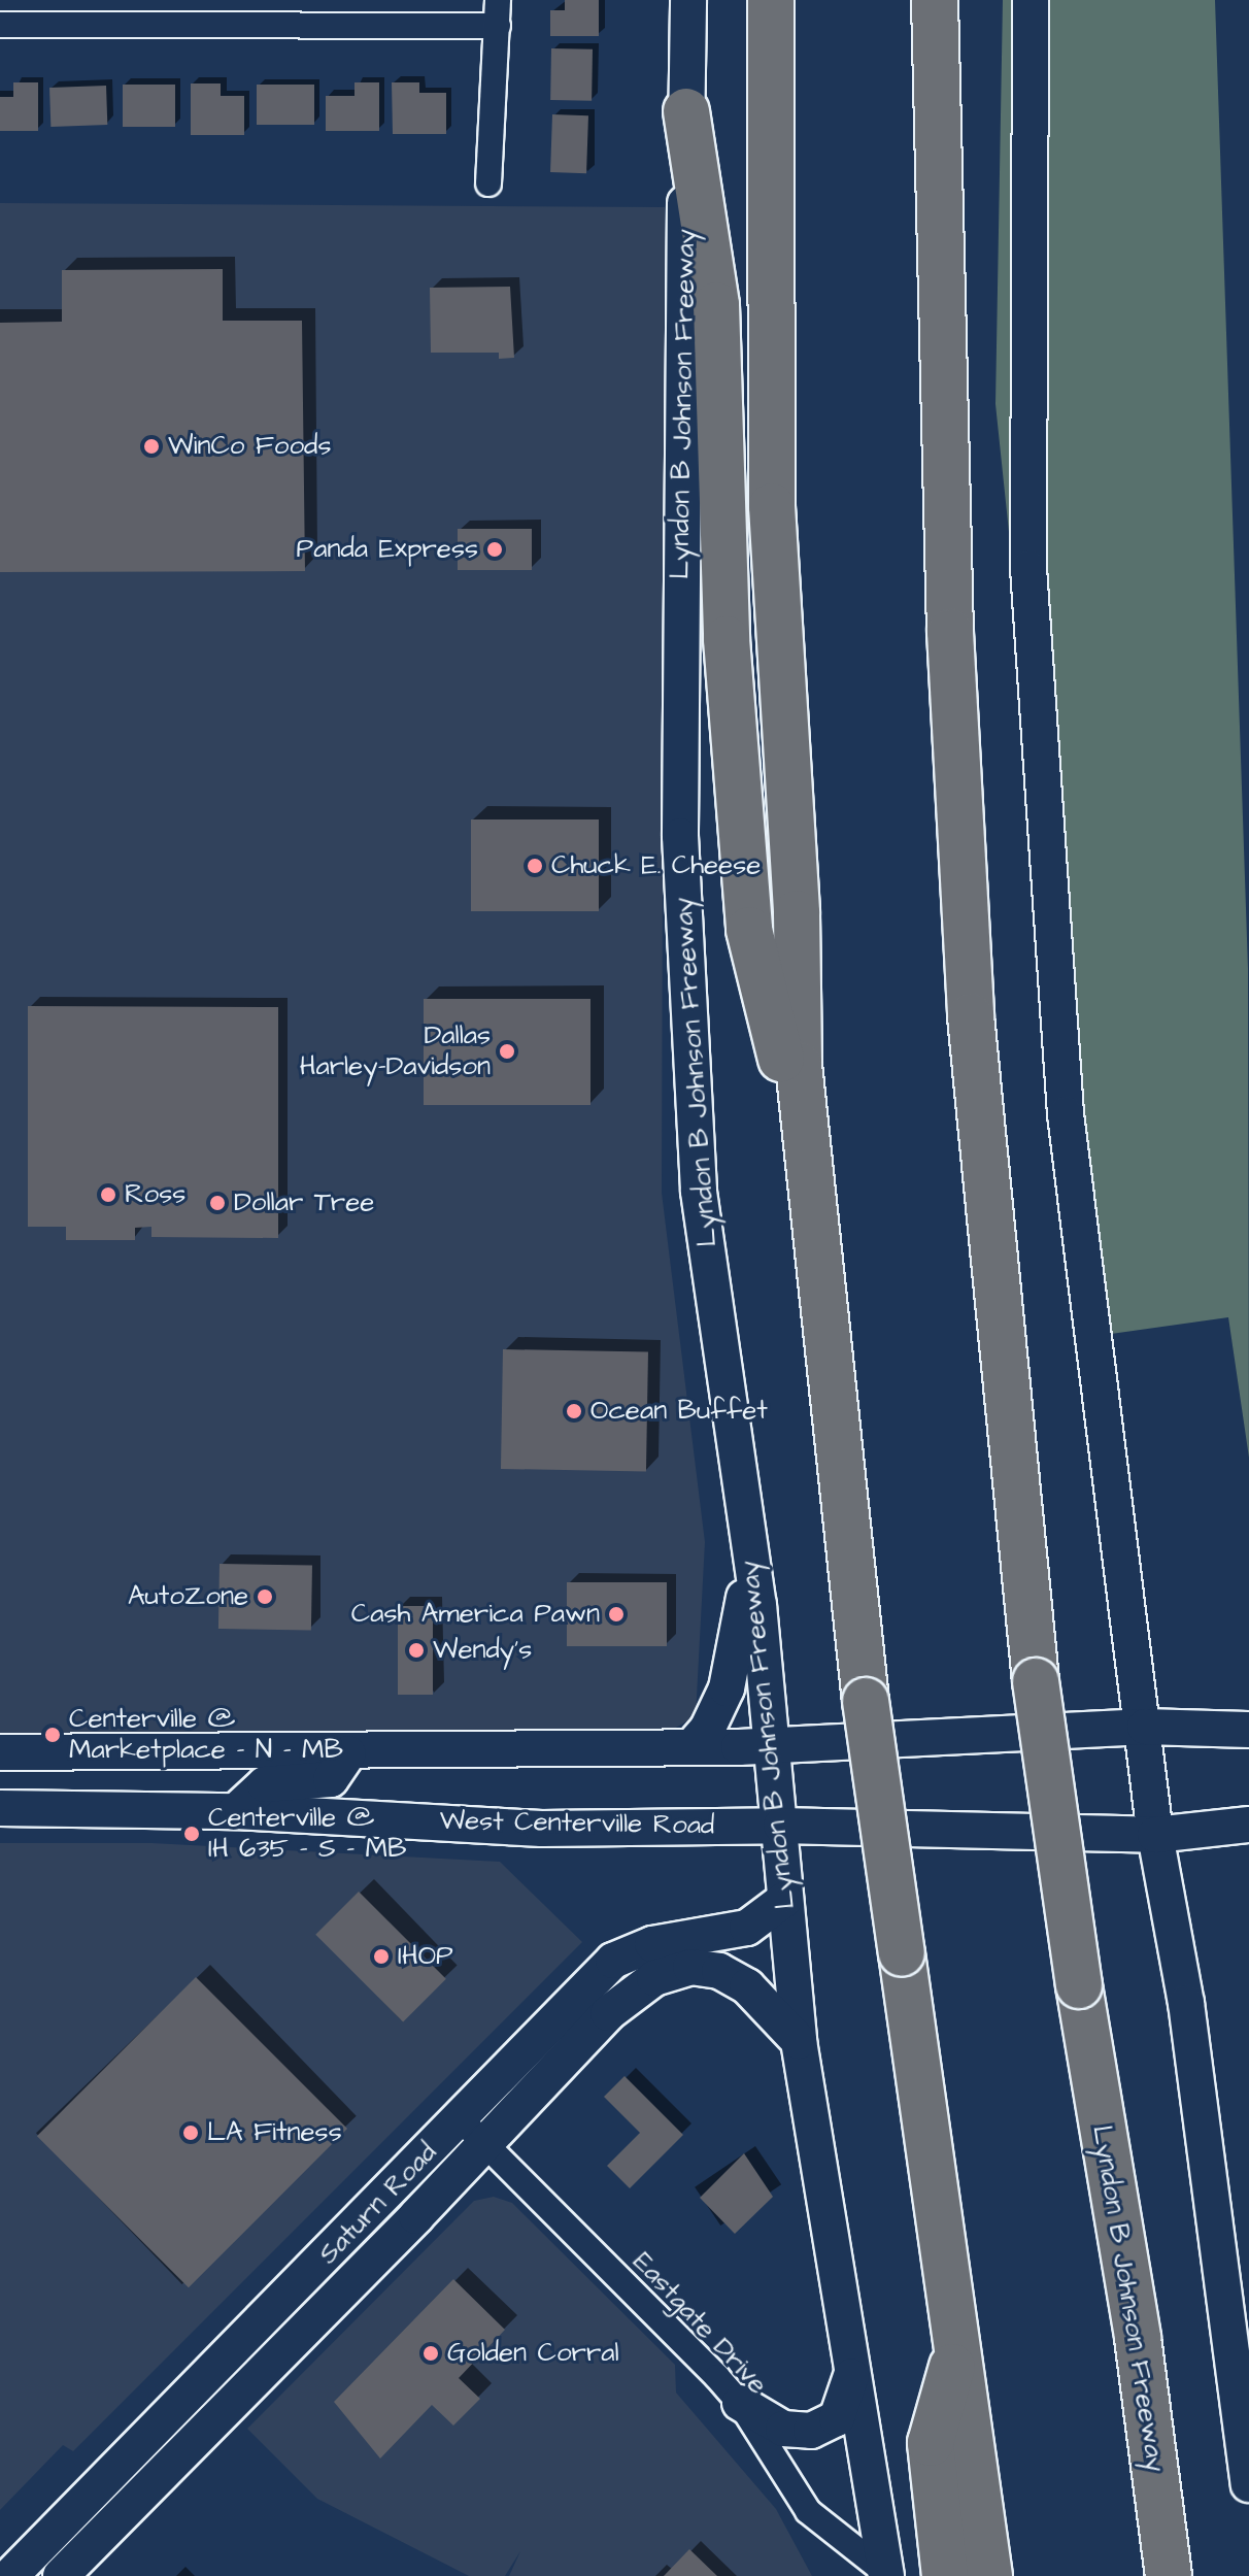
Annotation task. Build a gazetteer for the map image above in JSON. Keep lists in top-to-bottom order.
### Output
{
  "streets": {
    "highway": ["Lyndon B Johnson Freeway"],
    "main road": ["West Centerville Road", "Saturn Road"],
    "street": ["Eastgate Drive"]
  },
  "crossings": [
    ["Lyndon B Johnson Freeway", "West Centerville Road"],
    ["Lyndon B Johnson Freeway", "Saturn Road"],
    ["Lyndon B Johnson Freeway", "Eastgate Drive"],
    ["Saturn Road", "Eastgate Drive"]
  ],
  "places": [
    "WinCo Foods",
    "Panda Express",
    "Chuck E. Cheese",
    "Dallas Harley-Davidson",
    "Ross",
    "Dollar Tree",
    "Ocean Buffet",
    "AutoZone",
    "Cash America Pawn",
    "Wendy's",
    "Centerville @ Marketplace - N - MB",
    "Centerville @ IH 635 - S - MB",
    "IHOP",
    "LA Fitness",
    "Golden Corral"
  ]
}
